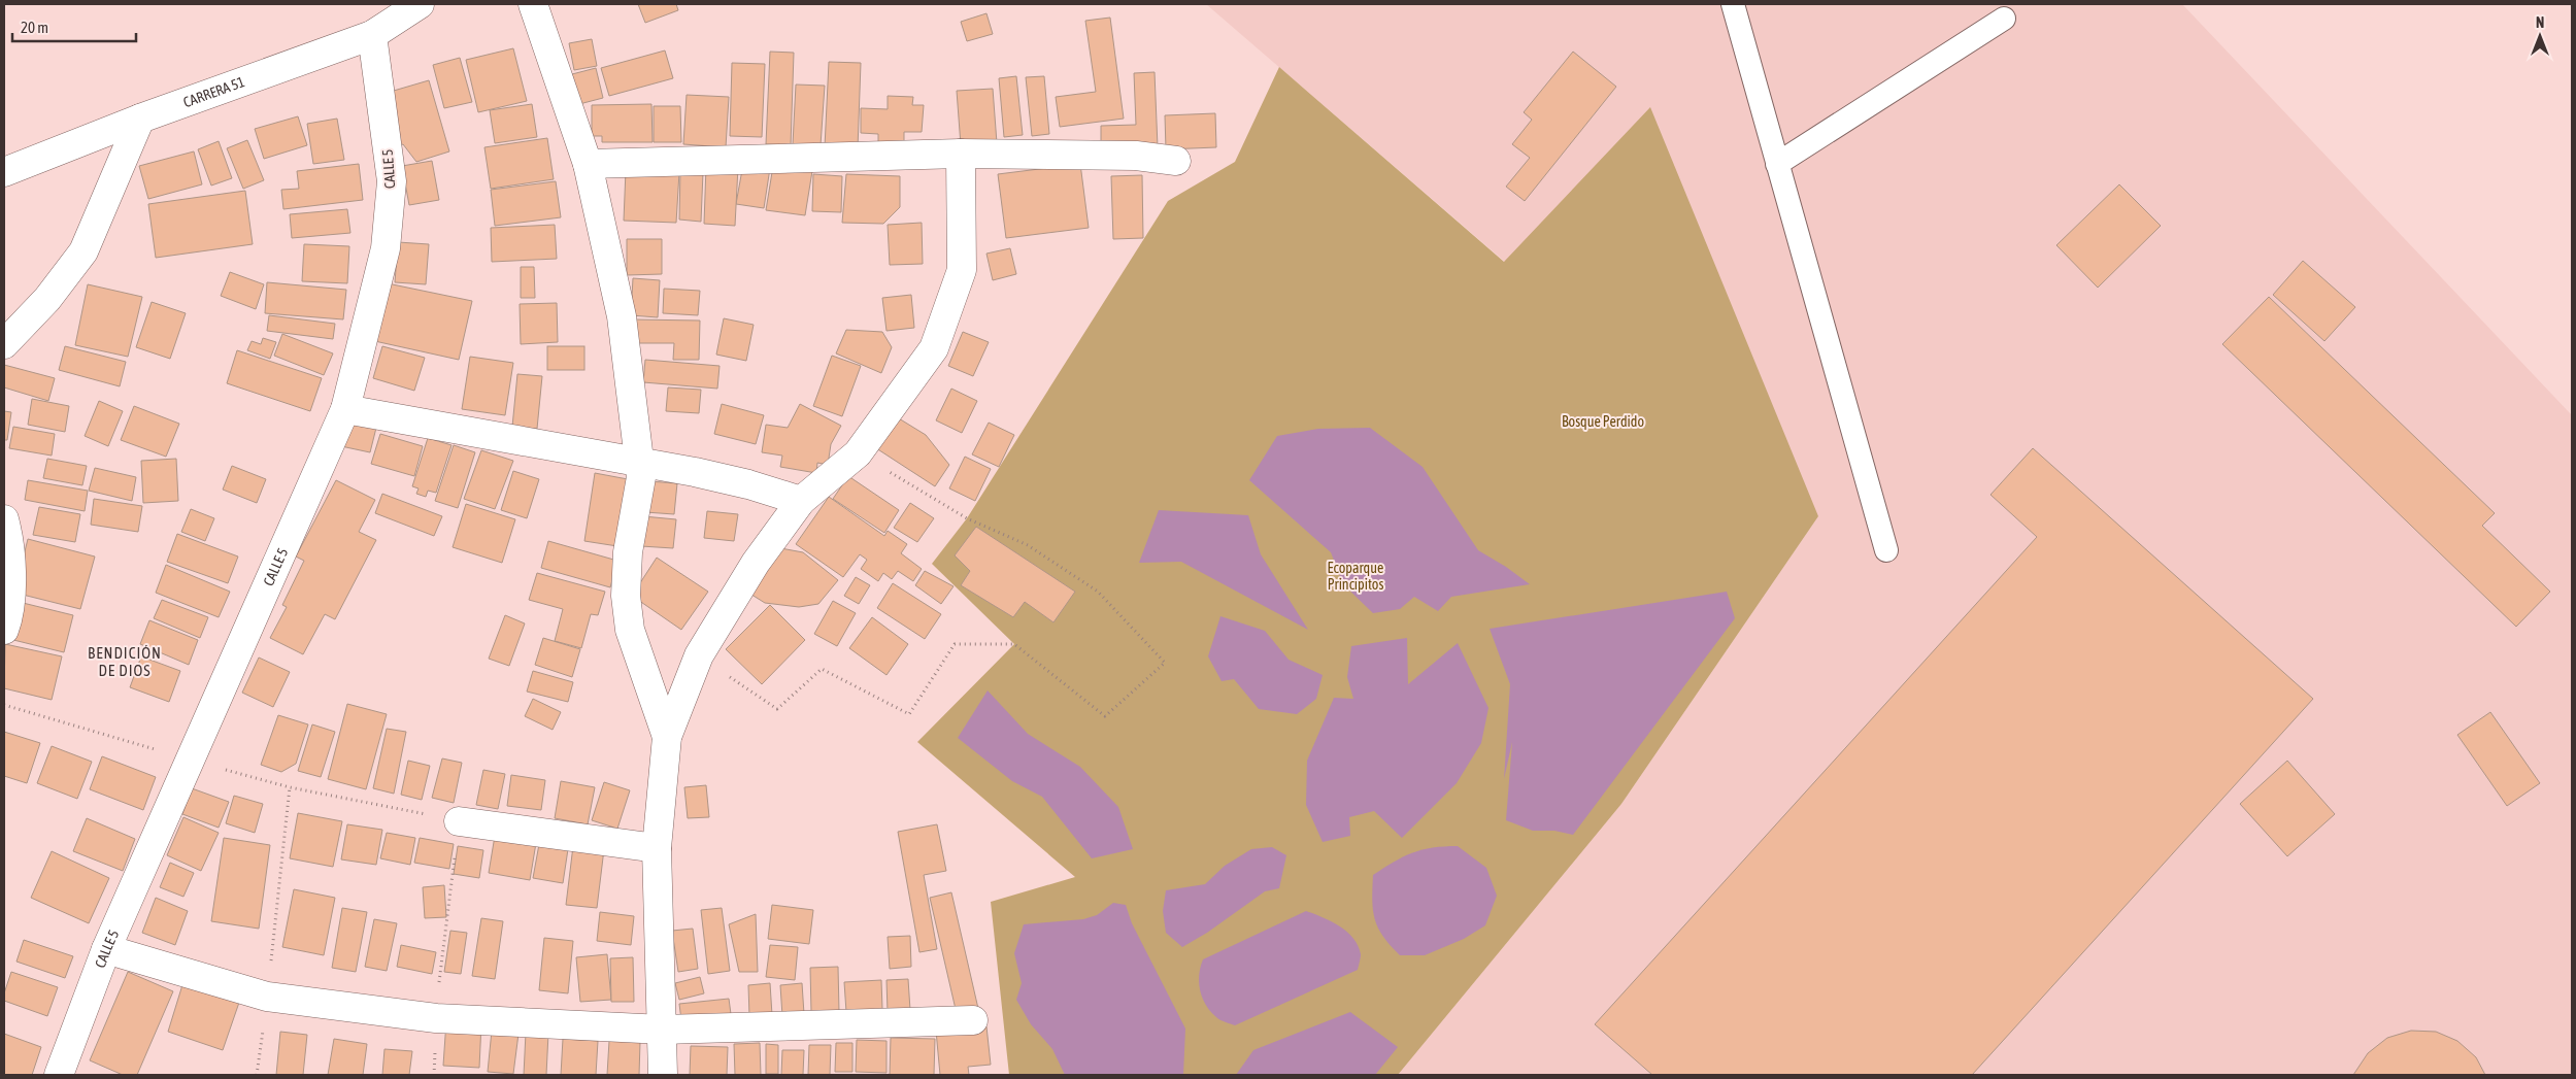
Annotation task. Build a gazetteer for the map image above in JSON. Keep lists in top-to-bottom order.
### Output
{
  "streets": {
    "street": ["CARRERA 51", "CALLE 5"]
  },
  "crossings": [
    ["CARRERA 51", "CALLE 5"]
  ],
  "districts": ["BENDICIÓN DE DIOS"],
  "parks": ["Bosque Perdido", "Ecoparque Principitos"],
  "scale_bar": "20 m",
  "north": "top"
}
